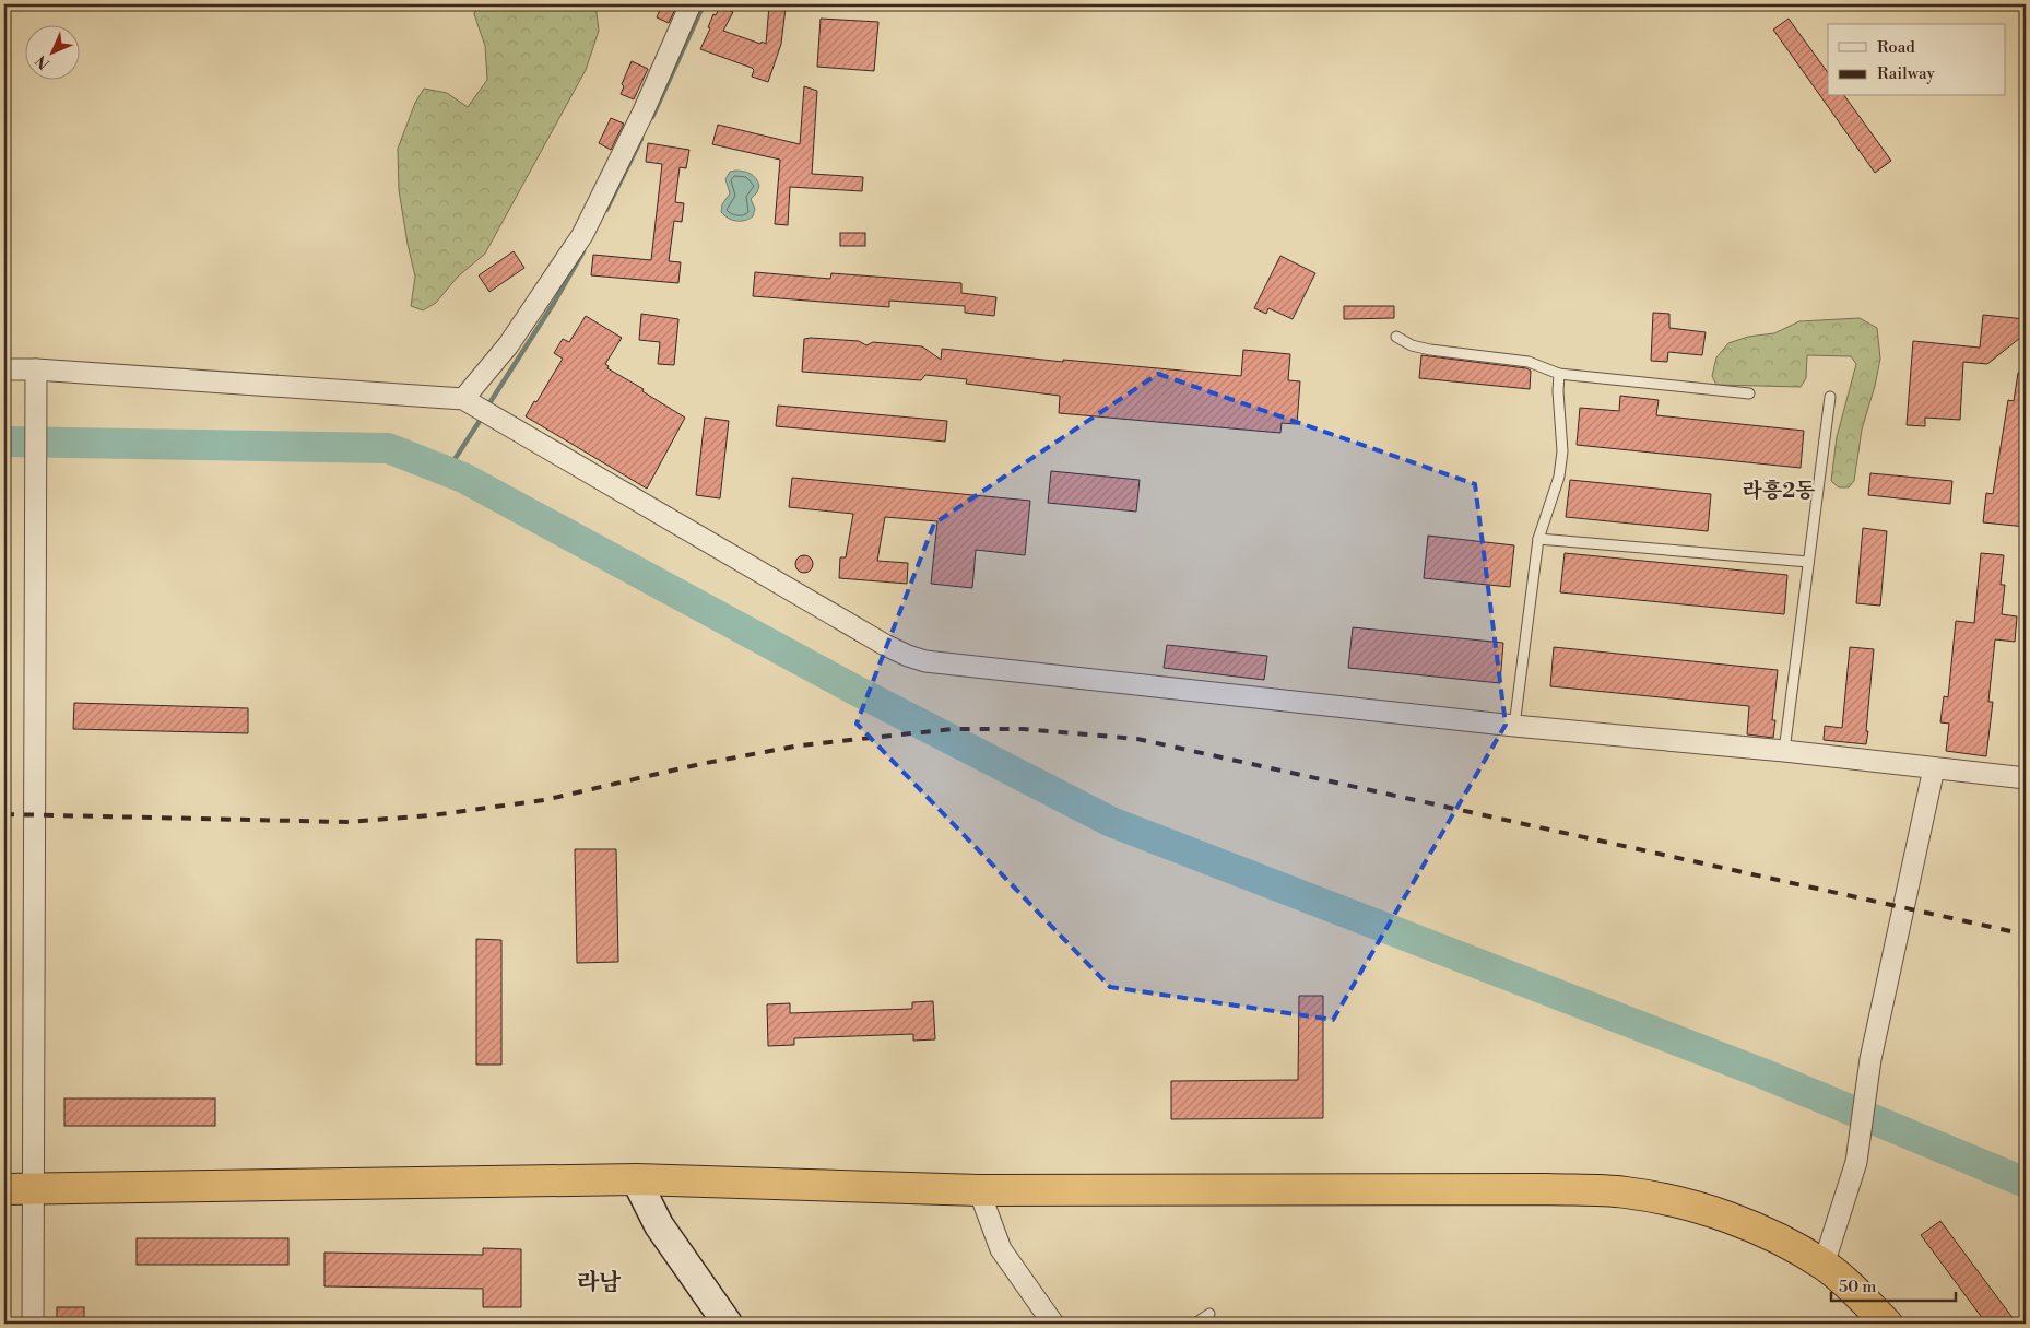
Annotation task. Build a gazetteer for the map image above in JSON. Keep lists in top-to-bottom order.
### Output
{
  "districts": ["라흥2동", "라남"],
  "legend": ["Road", "Railway"],
  "scale_bar": "50 m",
  "north": "bottom left"
}
